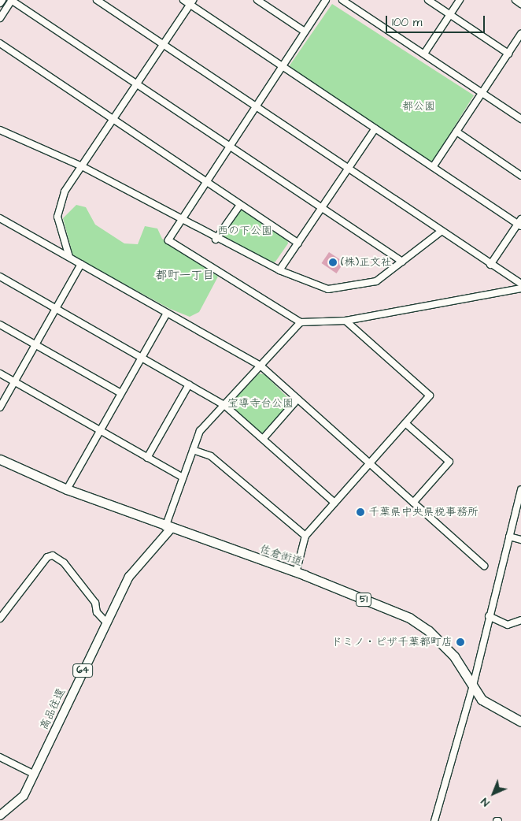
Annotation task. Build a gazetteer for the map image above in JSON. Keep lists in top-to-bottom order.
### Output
{
  "streets": {
    "highway": ["佐倉街道", "51"],
    "main road": ["64", "高品往還"]
  },
  "crossings": [
    ["佐倉街道", "高品往還"]
  ],
  "districts": ["都町一丁目"],
  "parks": ["都公園", "西の下公園", "宝導寺台公園"],
  "places": ["(株)正文社", "千葉県中央県税事務所", "ドミノ・ピザ千葉都町店"],
  "scale_bar": "100 m",
  "north": "bottom left"
}
